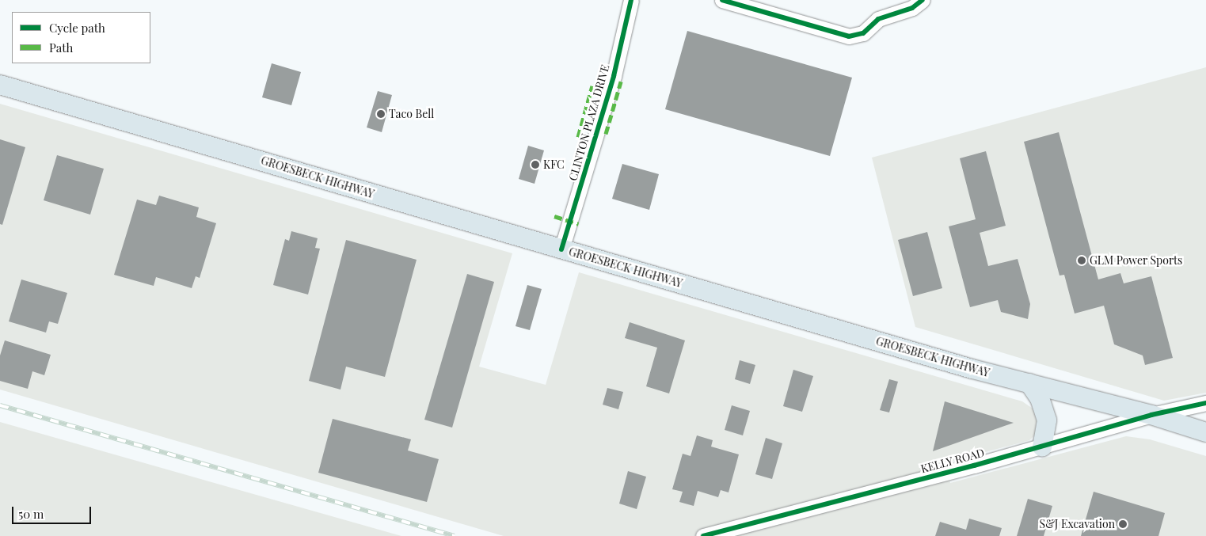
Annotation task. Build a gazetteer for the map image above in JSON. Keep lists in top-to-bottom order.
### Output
{
  "streets": {
    "main road": ["GROESBECK HIGHWAY"],
    "street": ["CLINTON PLAZA DRIVE", "KELLY ROAD"]
  },
  "crossings": [
    ["CLINTON PLAZA DRIVE", "GROESBECK HIGHWAY"],
    ["GROESBECK HIGHWAY", "KELLY ROAD"]
  ],
  "places": [
    "Taco Bell",
    "KFC",
    "GLM Power Sports",
    "S&J Excavation"
  ],
  "legend": ["Cycle path", "Path"],
  "scale_bar": "50 m"
}
